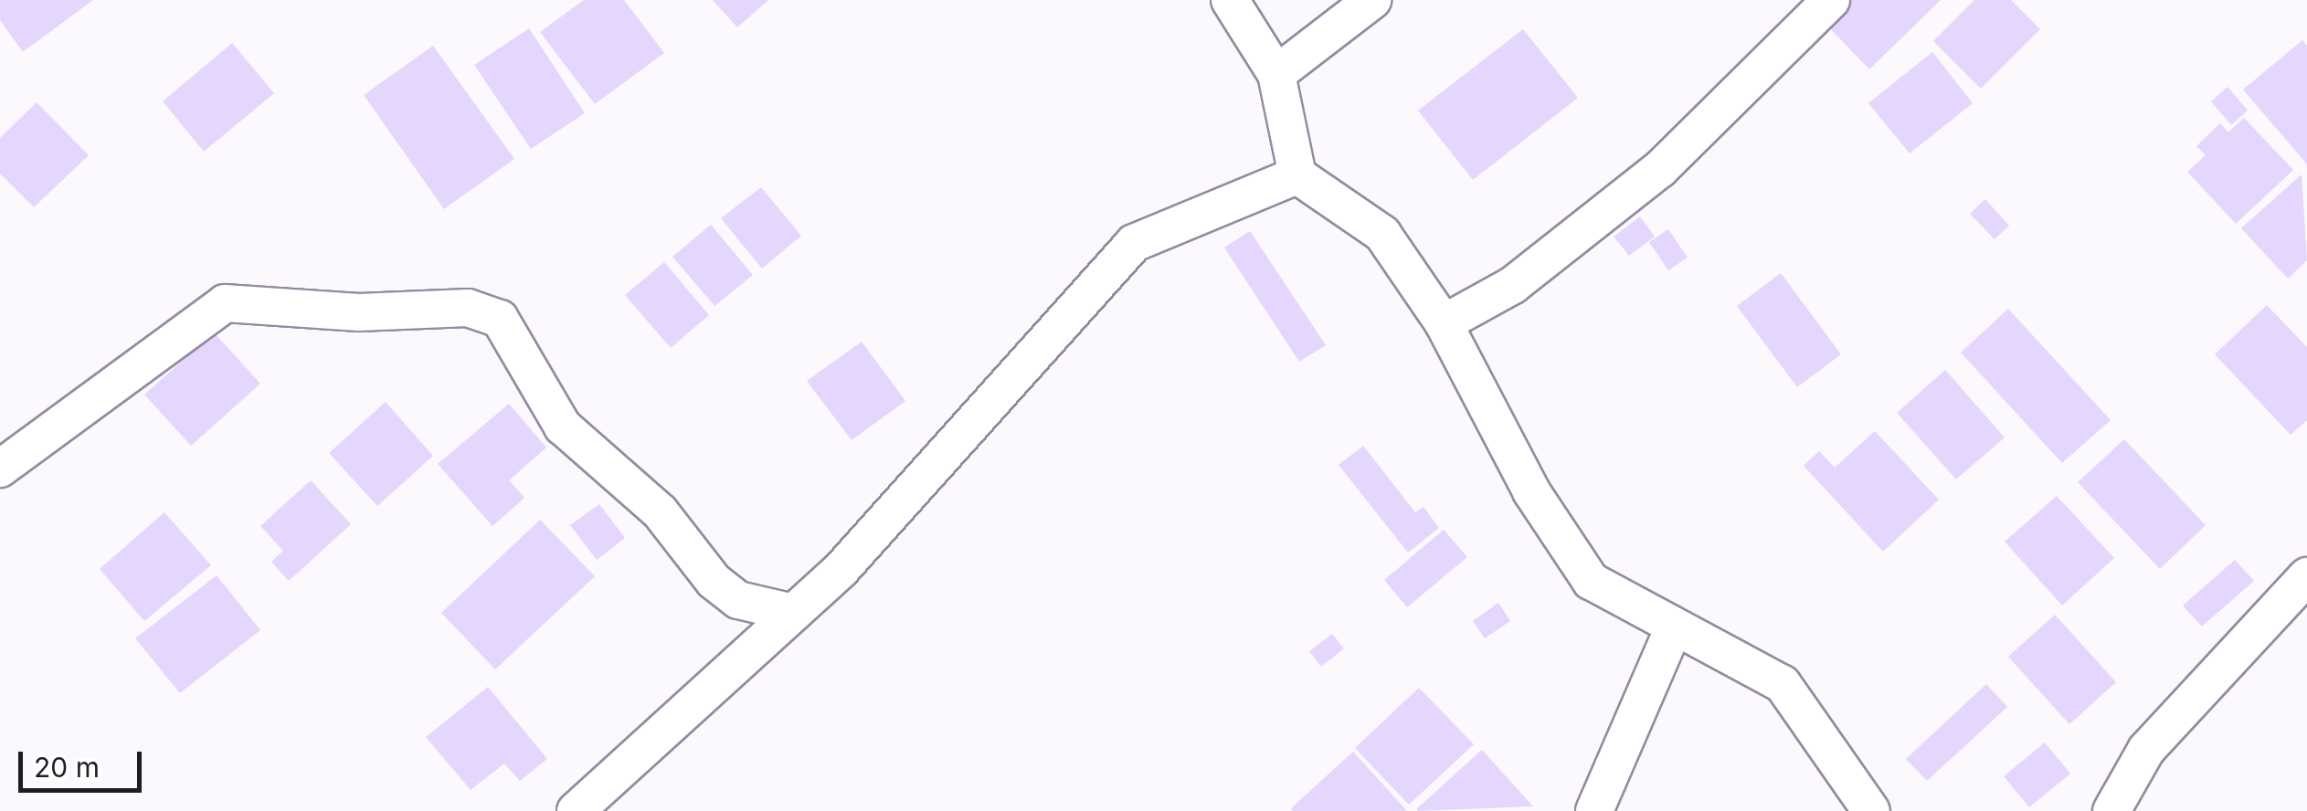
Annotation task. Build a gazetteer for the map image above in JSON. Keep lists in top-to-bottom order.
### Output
{
  "scale_bar": "20 m"
}
